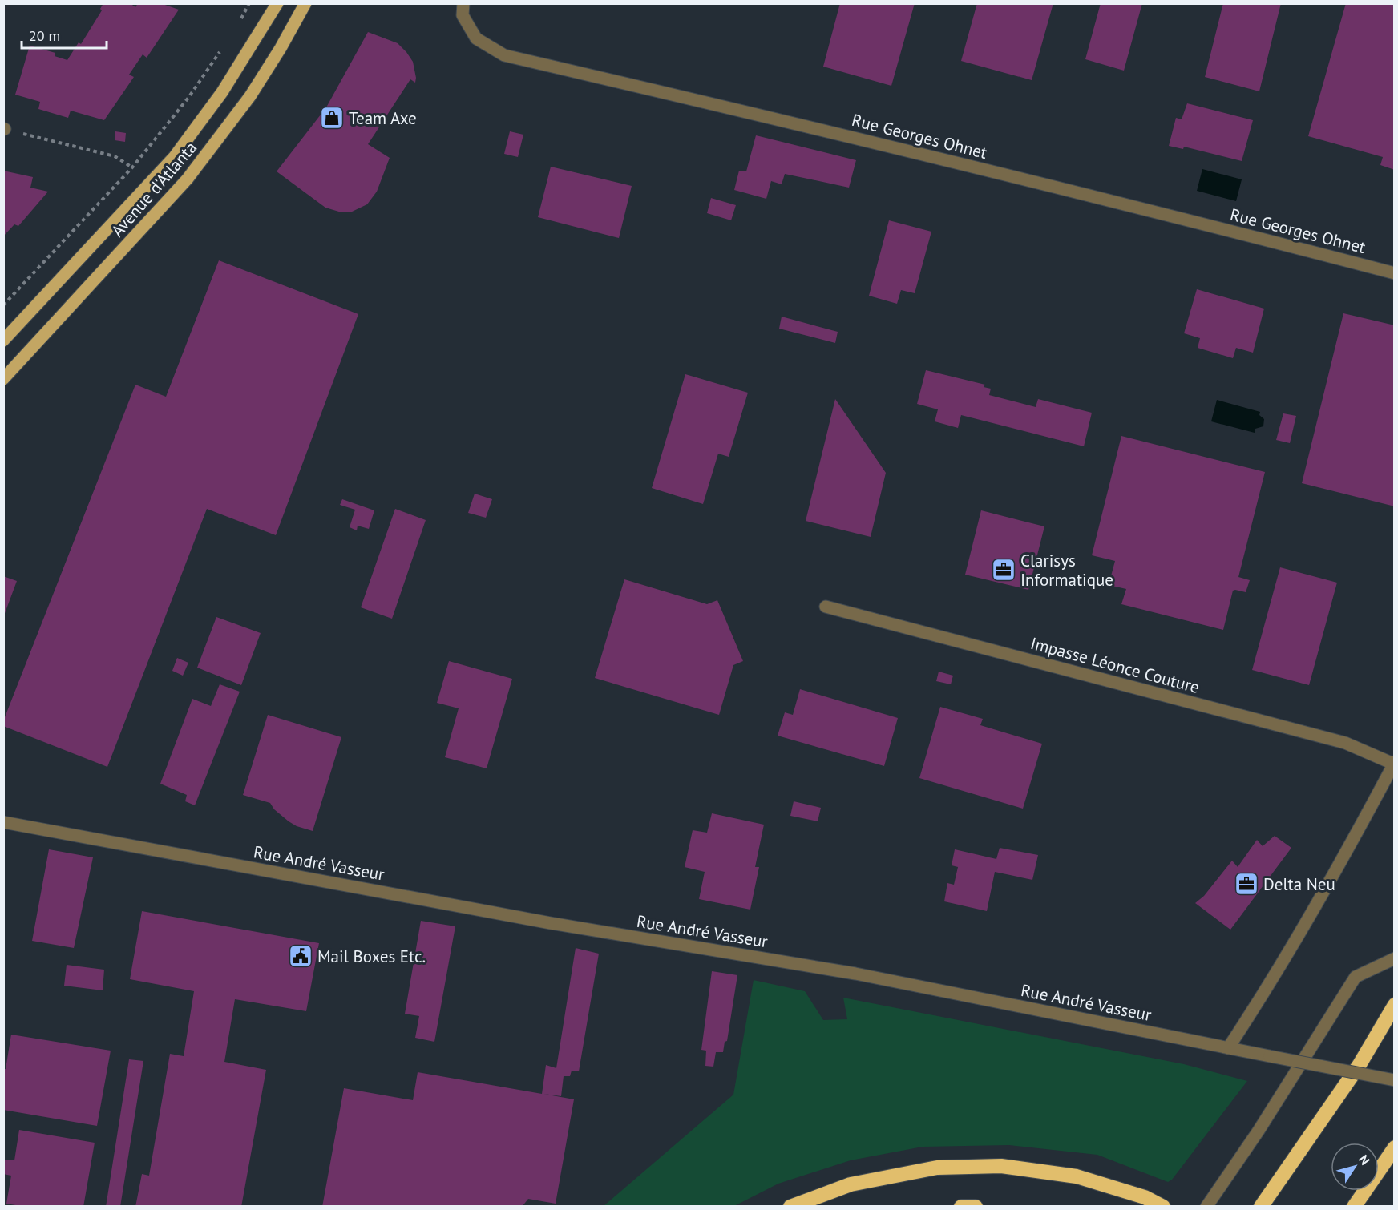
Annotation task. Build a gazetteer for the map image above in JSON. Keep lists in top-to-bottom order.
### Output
{
  "streets": {
    "main road": ["Avenue d'Atlanta"],
    "street": ["Rue Georges Ohnet", "Impasse Léonce Couture", "Rue André Vasseur"]
  },
  "places": {
    "shop": ["Team Axe"],
    "office": ["Clarisys Informatique", "Delta Neu"],
    "public building": ["Mail Boxes Etc."]
  },
  "scale_bar": "20 m",
  "north": "top right"
}
